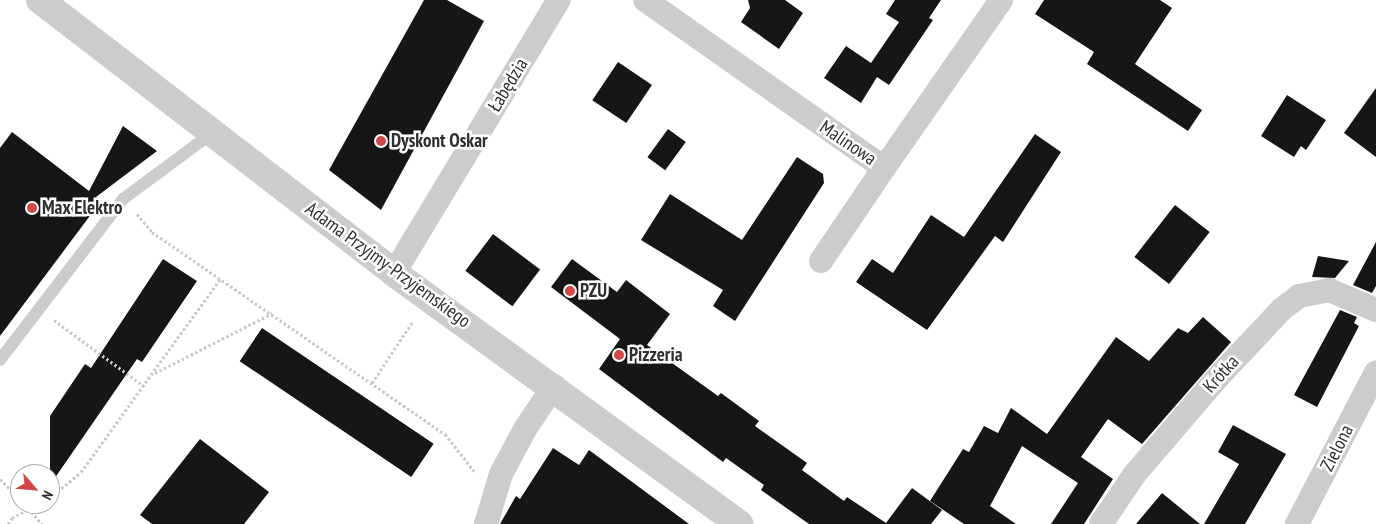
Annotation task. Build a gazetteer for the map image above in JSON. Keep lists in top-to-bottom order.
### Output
{
  "streets": {
    "street": [
      "Łabędzia",
      "Malinowa",
      "Adama Przyjmy-Przyjemskiego",
      "Krótka",
      "Zielona"
    ]
  },
  "crossings": [
    ["Łabędzia", "Adama Przyjmy-Przyjemskiego"]
  ],
  "places": [
    "Dyskont Oskar",
    "Max Elektro",
    "PZU",
    "Pizzeria"
  ],
  "north": "bottom right"
}
